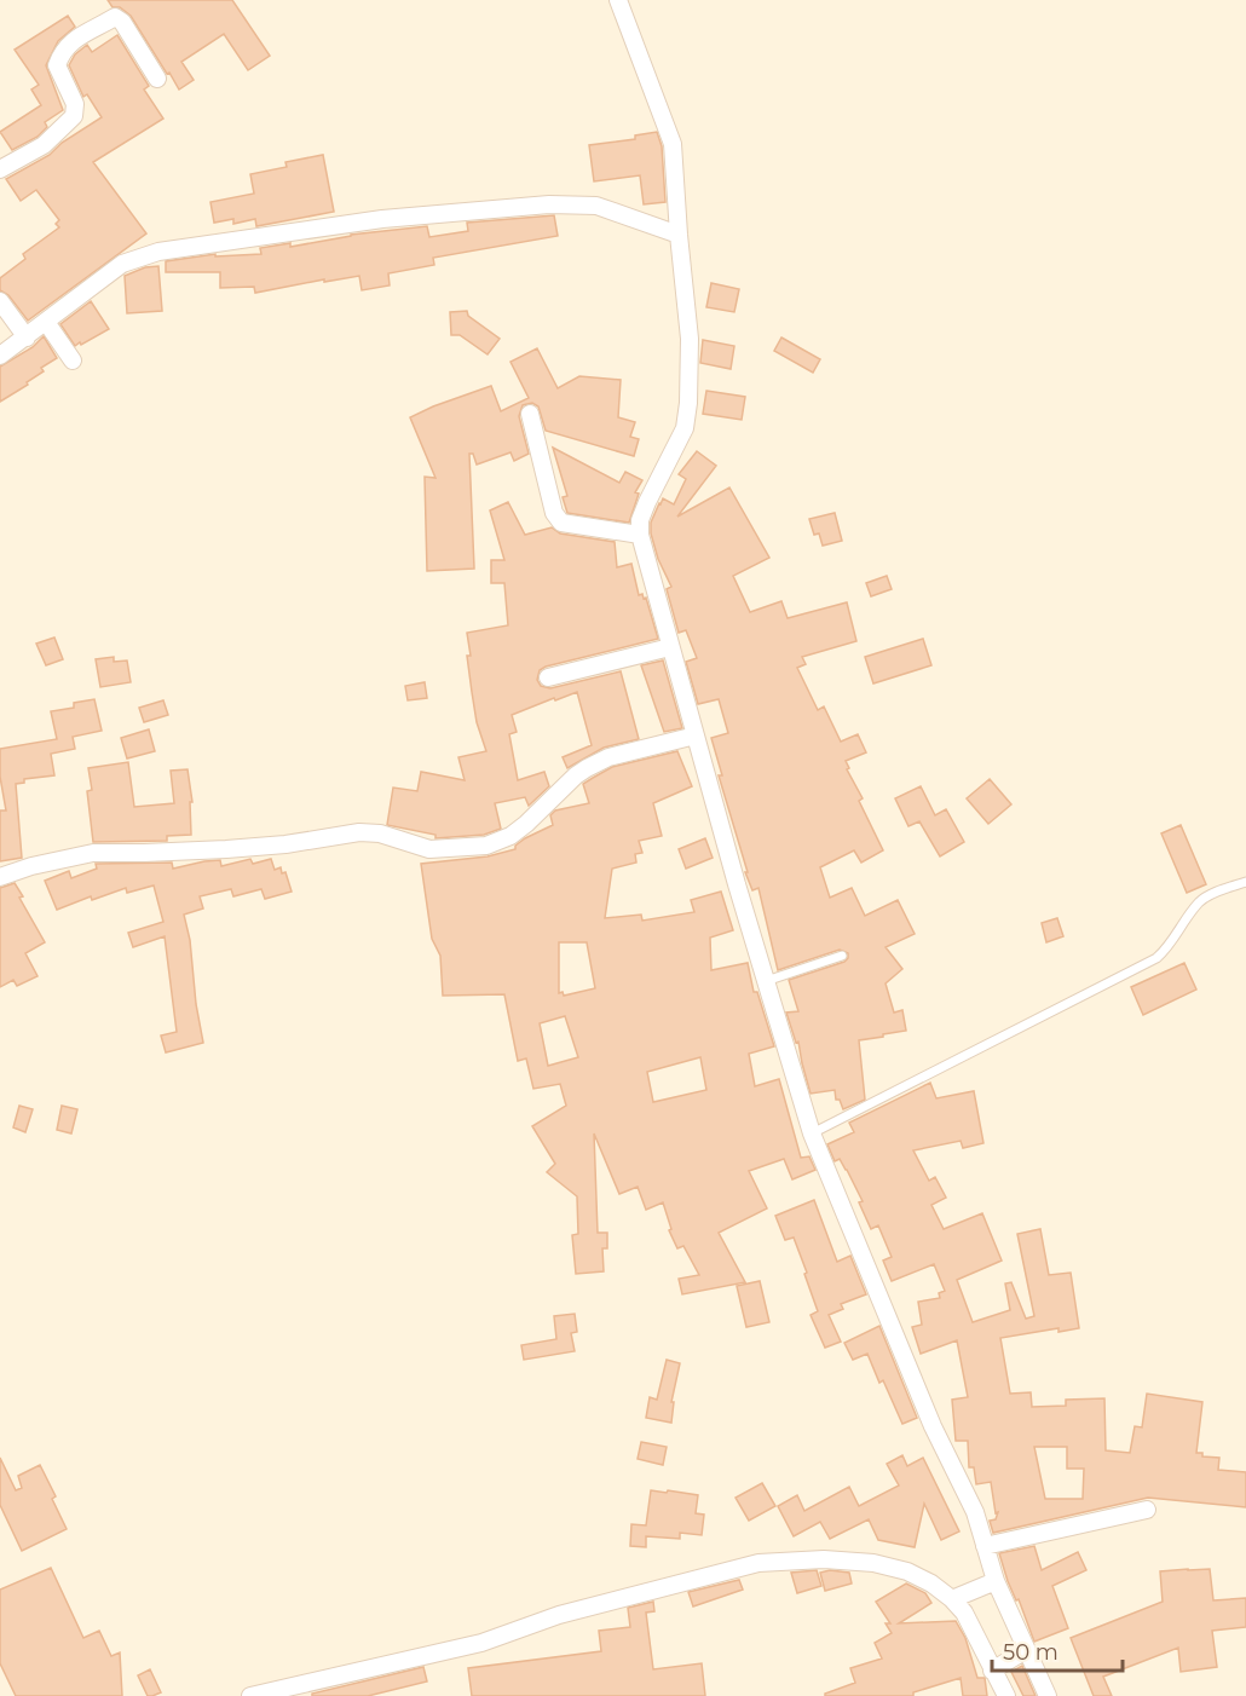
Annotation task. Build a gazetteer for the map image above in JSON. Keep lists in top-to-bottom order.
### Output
{
  "scale_bar": "50 m"
}
